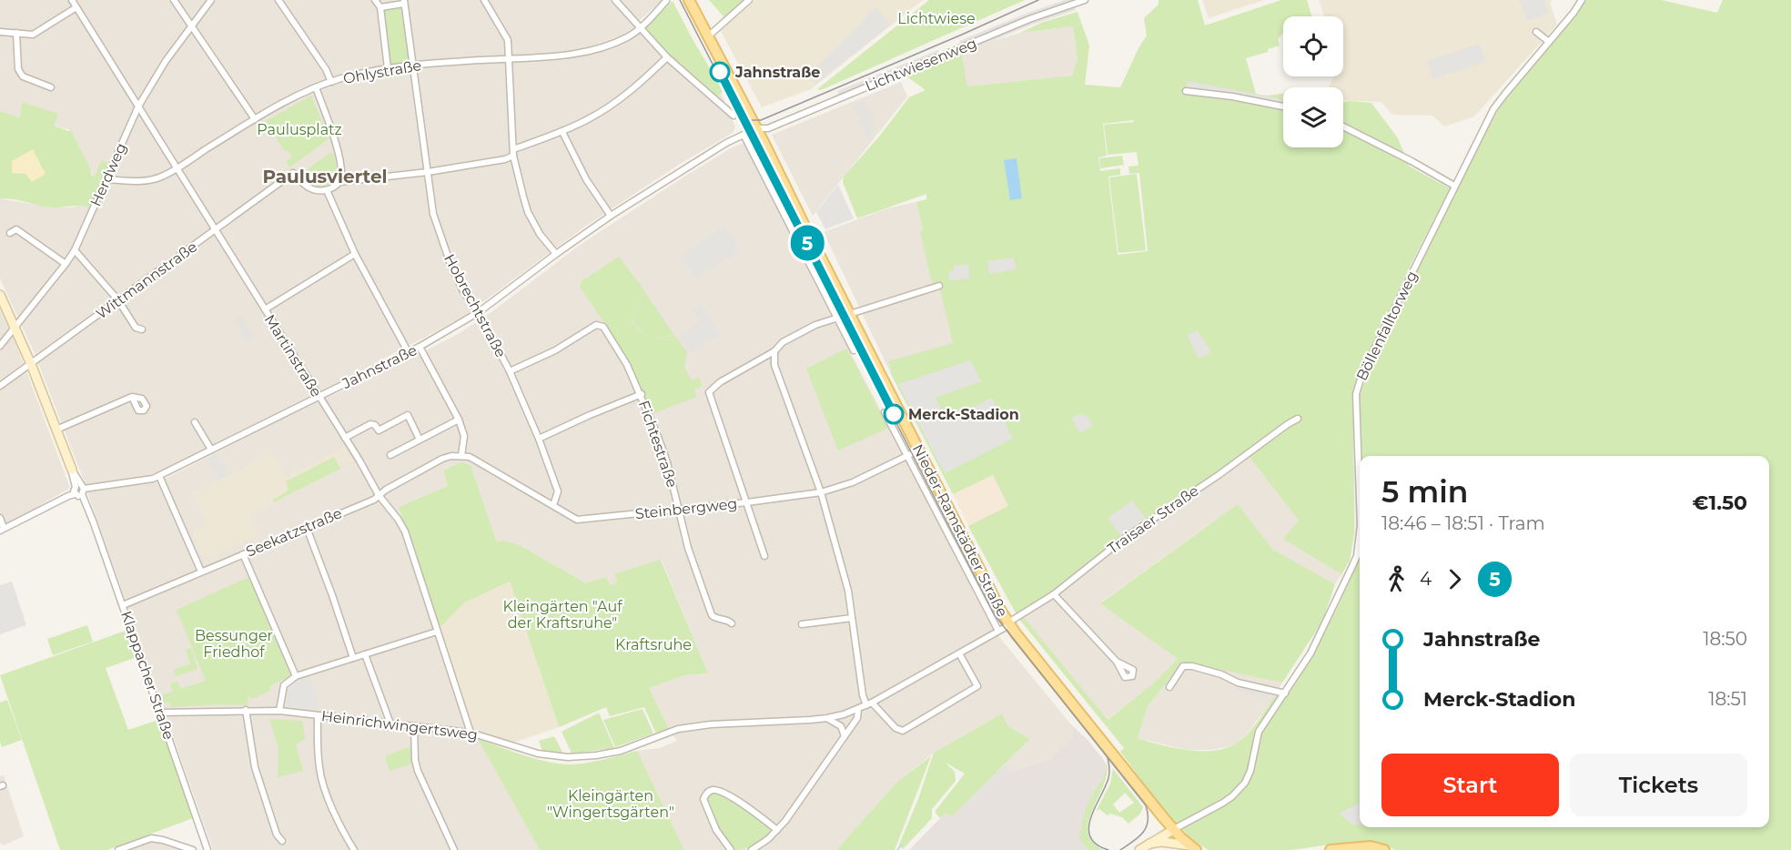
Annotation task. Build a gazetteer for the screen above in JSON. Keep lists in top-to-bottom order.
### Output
{
  "streets": {
    "main road": ["Nieder-Ramstädter Straße"],
    "street": [
      "Lichtwiesenweg",
      "Ohlystraße",
      "Herdweg",
      "Wittmannstraße",
      "Hobrechtstraße",
      "Böllenfalltorweg",
      "Martinstraße",
      "Jahnstraße",
      "Fichtestraße",
      "Steinbergweg",
      "Traisaer Straße",
      "Seekatzstraße",
      "Klappacher Straße",
      "Heinrichwingertsweg"
    ]
  },
  "crossings": [
    ["Lichtwiesenweg", "Jahnstraße"],
    ["Lichtwiesenweg", "Nieder-Ramstädter Straße"],
    ["Ohlystraße", "Herdweg"],
    ["Ohlystraße", "Hobrechtstraße"],
    ["Ohlystraße", "Martinstraße"],
    ["Herdweg", "Martinstraße"],
    ["Herdweg", "Klappacher Straße"],
    ["Wittmannstraße", "Martinstraße"],
    ["Wittmannstraße", "Klappacher Straße"],
    ["Hobrechtstraße", "Jahnstraße"],
    ["Hobrechtstraße", "Fichtestraße"],
    ["Hobrechtstraße", "Steinbergweg"],
    ["Böllenfalltorweg", "Nieder-Ramstädter Straße"],
    ["Martinstraße", "Jahnstraße"],
    ["Martinstraße", "Seekatzstraße"],
    ["Martinstraße", "Heinrichwingertsweg"],
    ["Jahnstraße", "Nieder-Ramstädter Straße"],
    ["Jahnstraße", "Klappacher Straße"],
    ["Fichtestraße", "Steinbergweg"],
    ["Steinbergweg", "Nieder-Ramstädter Straße"],
    ["Steinbergweg", "Seekatzstraße"],
    ["Traisaer Straße", "Nieder-Ramstädter Straße"],
    ["Traisaer Straße", "Heinrichwingertsweg"],
    ["Nieder-Ramstädter Straße", "Heinrichwingertsweg"],
    ["Seekatzstraße", "Klappacher Straße"],
    ["Klappacher Straße", "Heinrichwingertsweg"]
  ],
  "districts": ["Paulusviertel"],
  "parks": [
    "Lichtwiese",
    "Paulusplatz",
    "Kleingärten \"Auf der Kraftsruhe\"",
    "Bessunger Friedhof",
    "Kraftsruhe",
    "Kleingärten \"Wingertsgärten\""
  ],
  "places": ["Jahnstraße", "Merck-Stadion"],
  "lines": ["tram line 5"],
  "page": {
    "on_map": "5",
    "heading": ["5 min", "18:46 – 18:51 · Tram", "€1.50"],
    "legs": ["4", "5"],
    "list": [
      {
        "name": "Jahnstraße",
        "value": "18:50"
      },
      {
        "name": "Merck-Stadion",
        "value": "18:51"
      }
    ],
    "buttons": ["Start", "Tickets"]
  }
}
